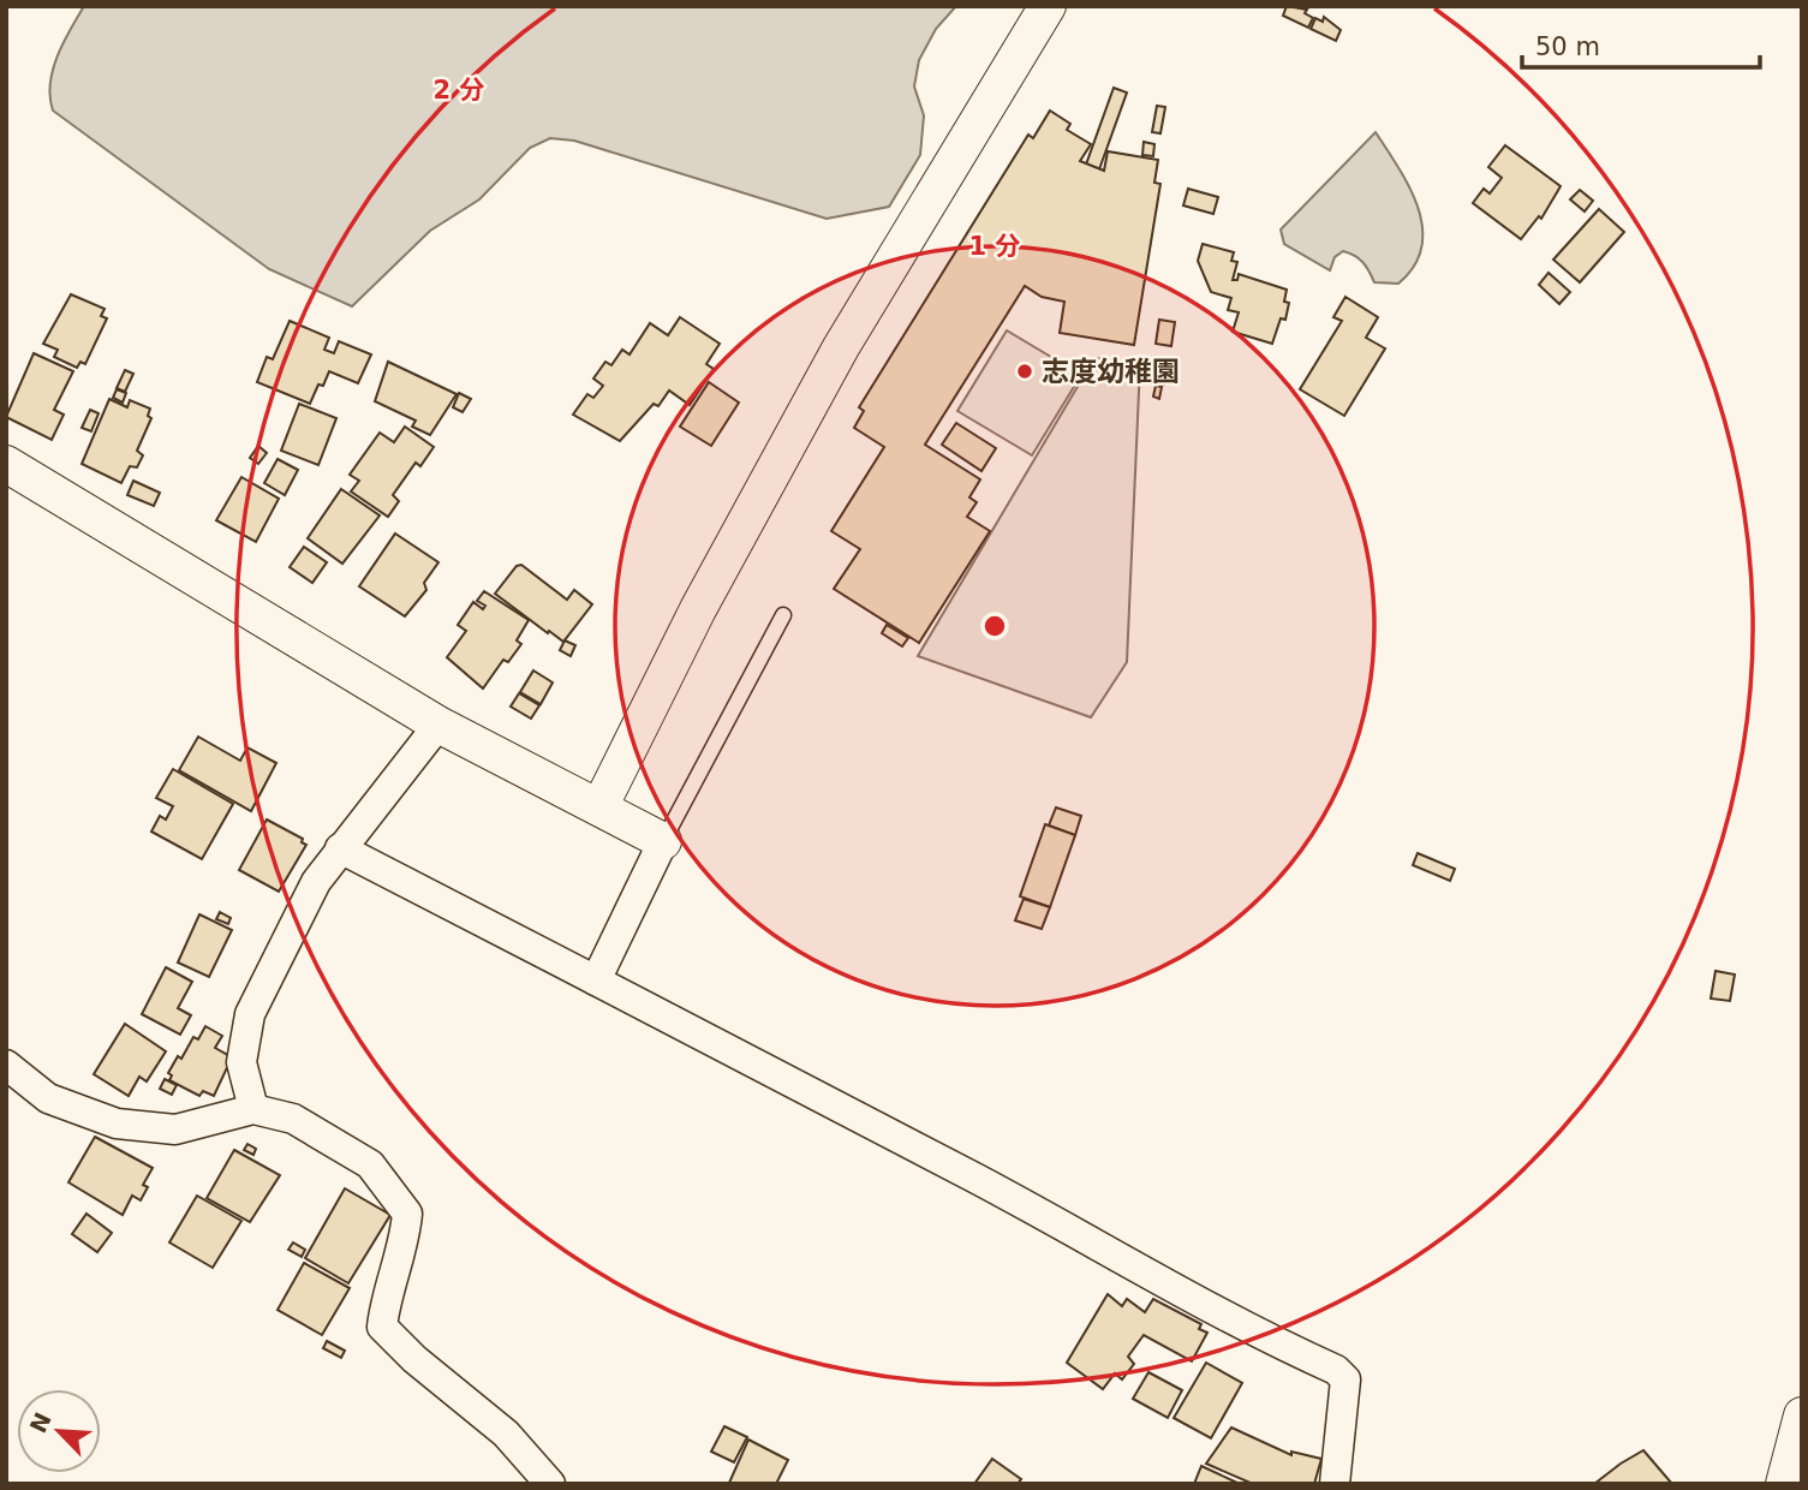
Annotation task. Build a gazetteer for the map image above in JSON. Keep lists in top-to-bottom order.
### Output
{
  "places": ["志度幼稚園"],
  "scale_bar": "50 m",
  "north": "top left",
  "rings": ["2 分", "1 分"]
}
